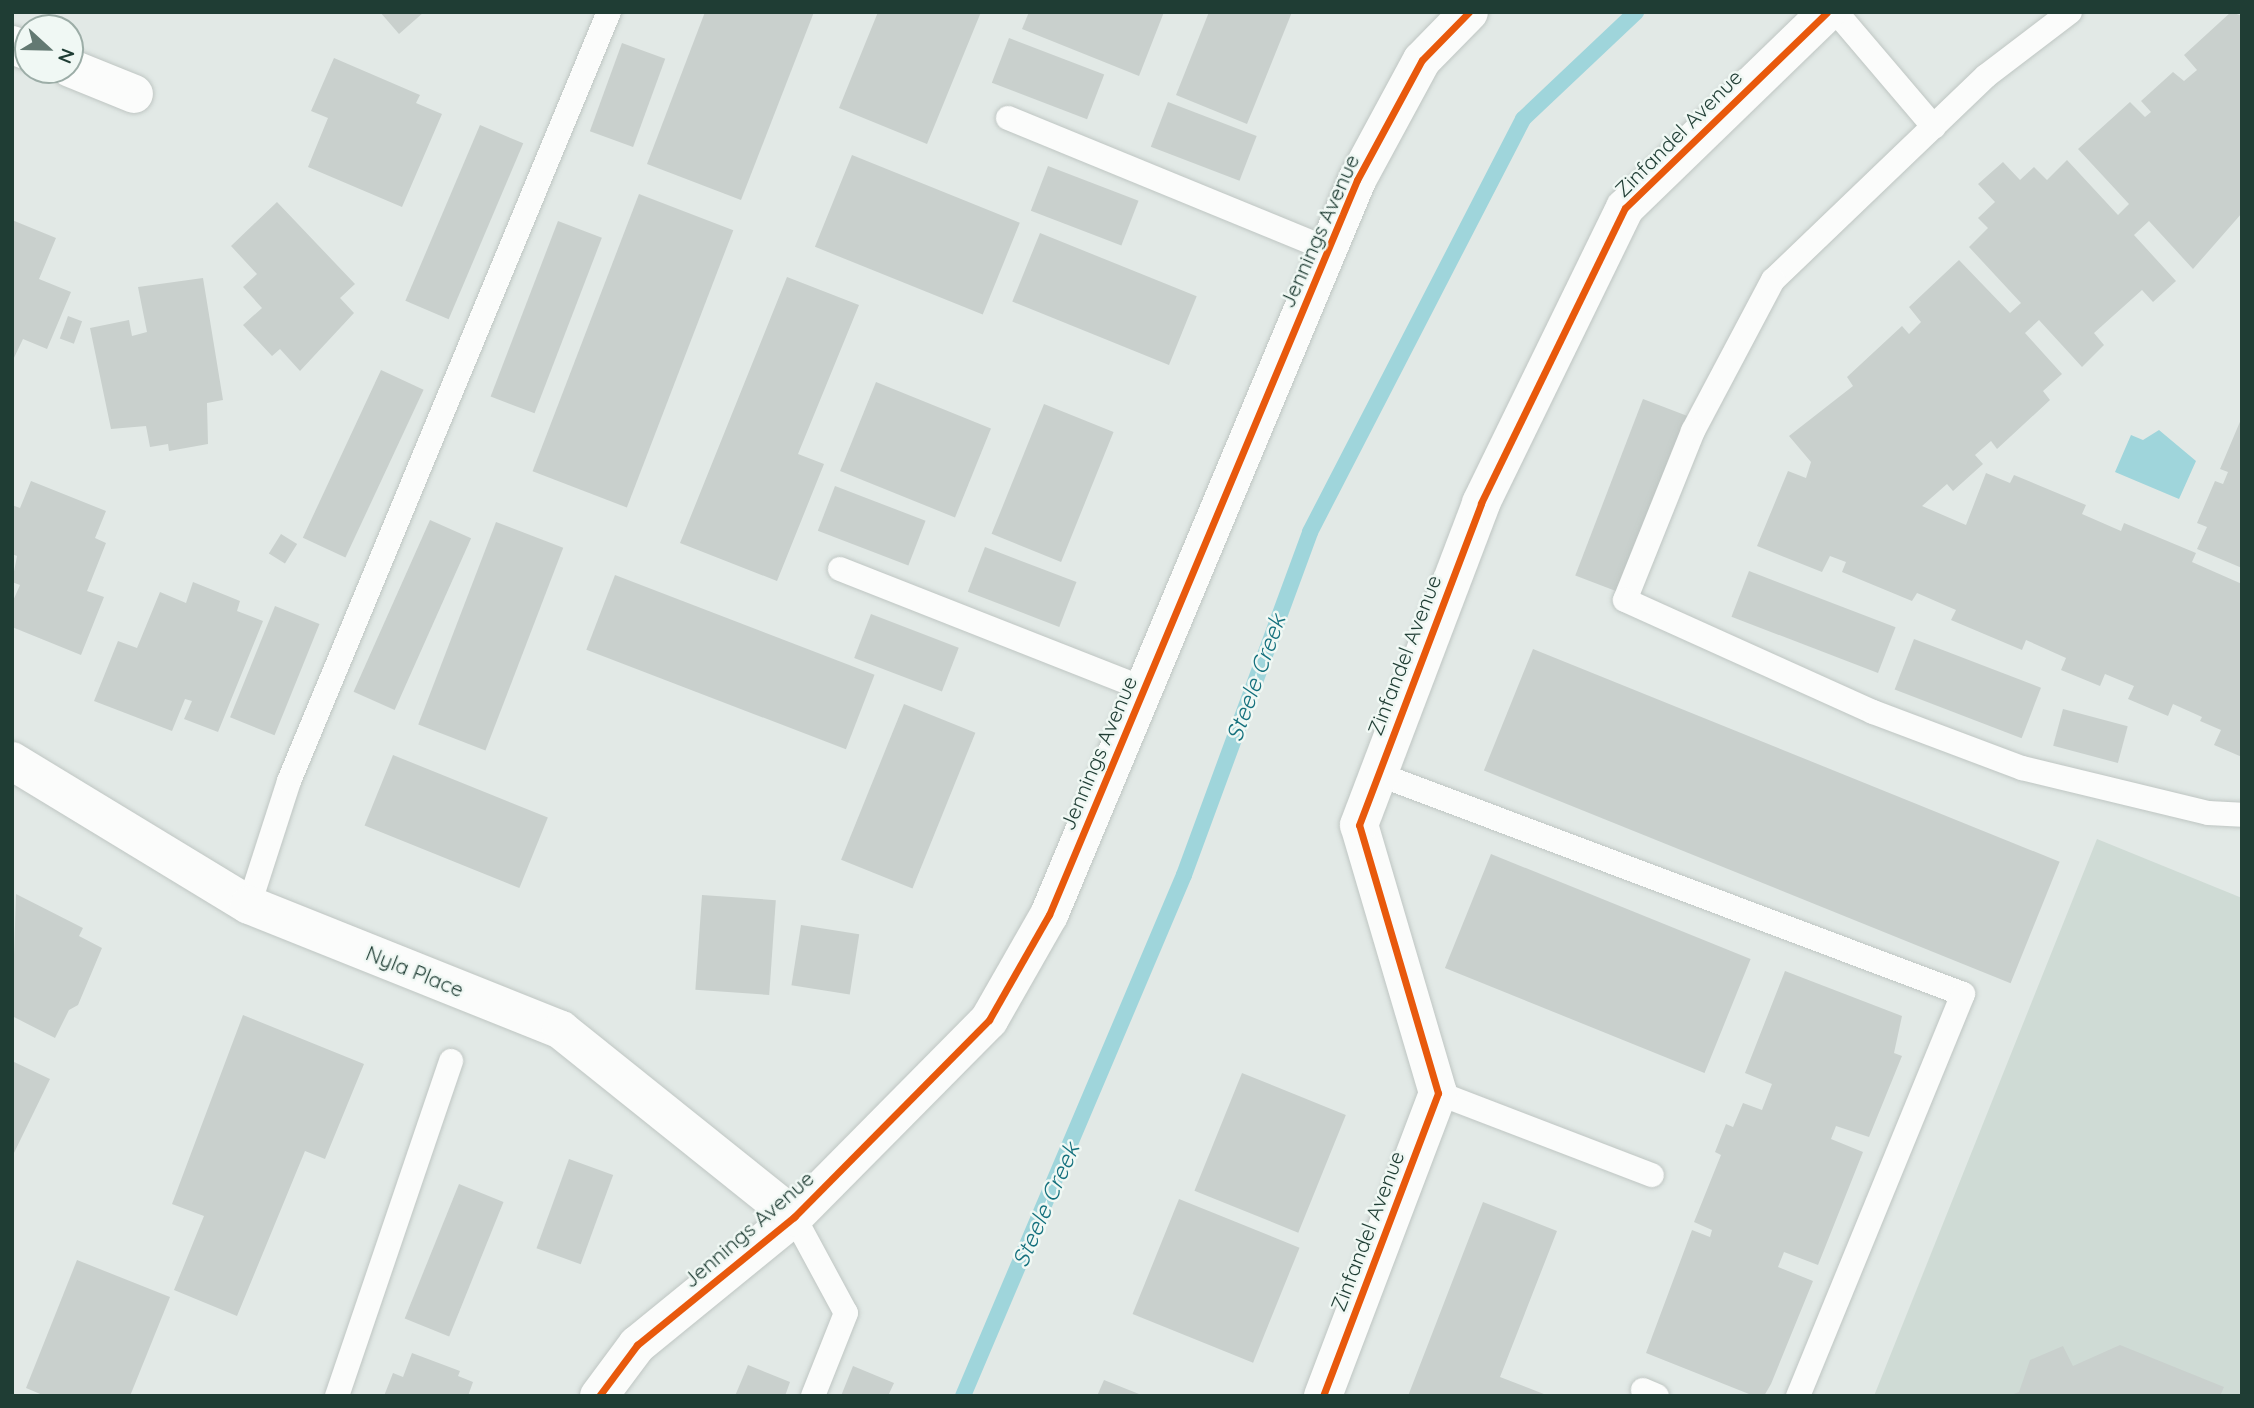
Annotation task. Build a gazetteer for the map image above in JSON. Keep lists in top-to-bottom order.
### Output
{
  "streets": {
    "street": ["Zinfandel Avenue", "Jennings Avenue", "Nyla Place"]
  },
  "crossings": [
    ["Jennings Avenue", "Nyla Place"]
  ],
  "water": ["Steele Creek"],
  "north": "right"
}
